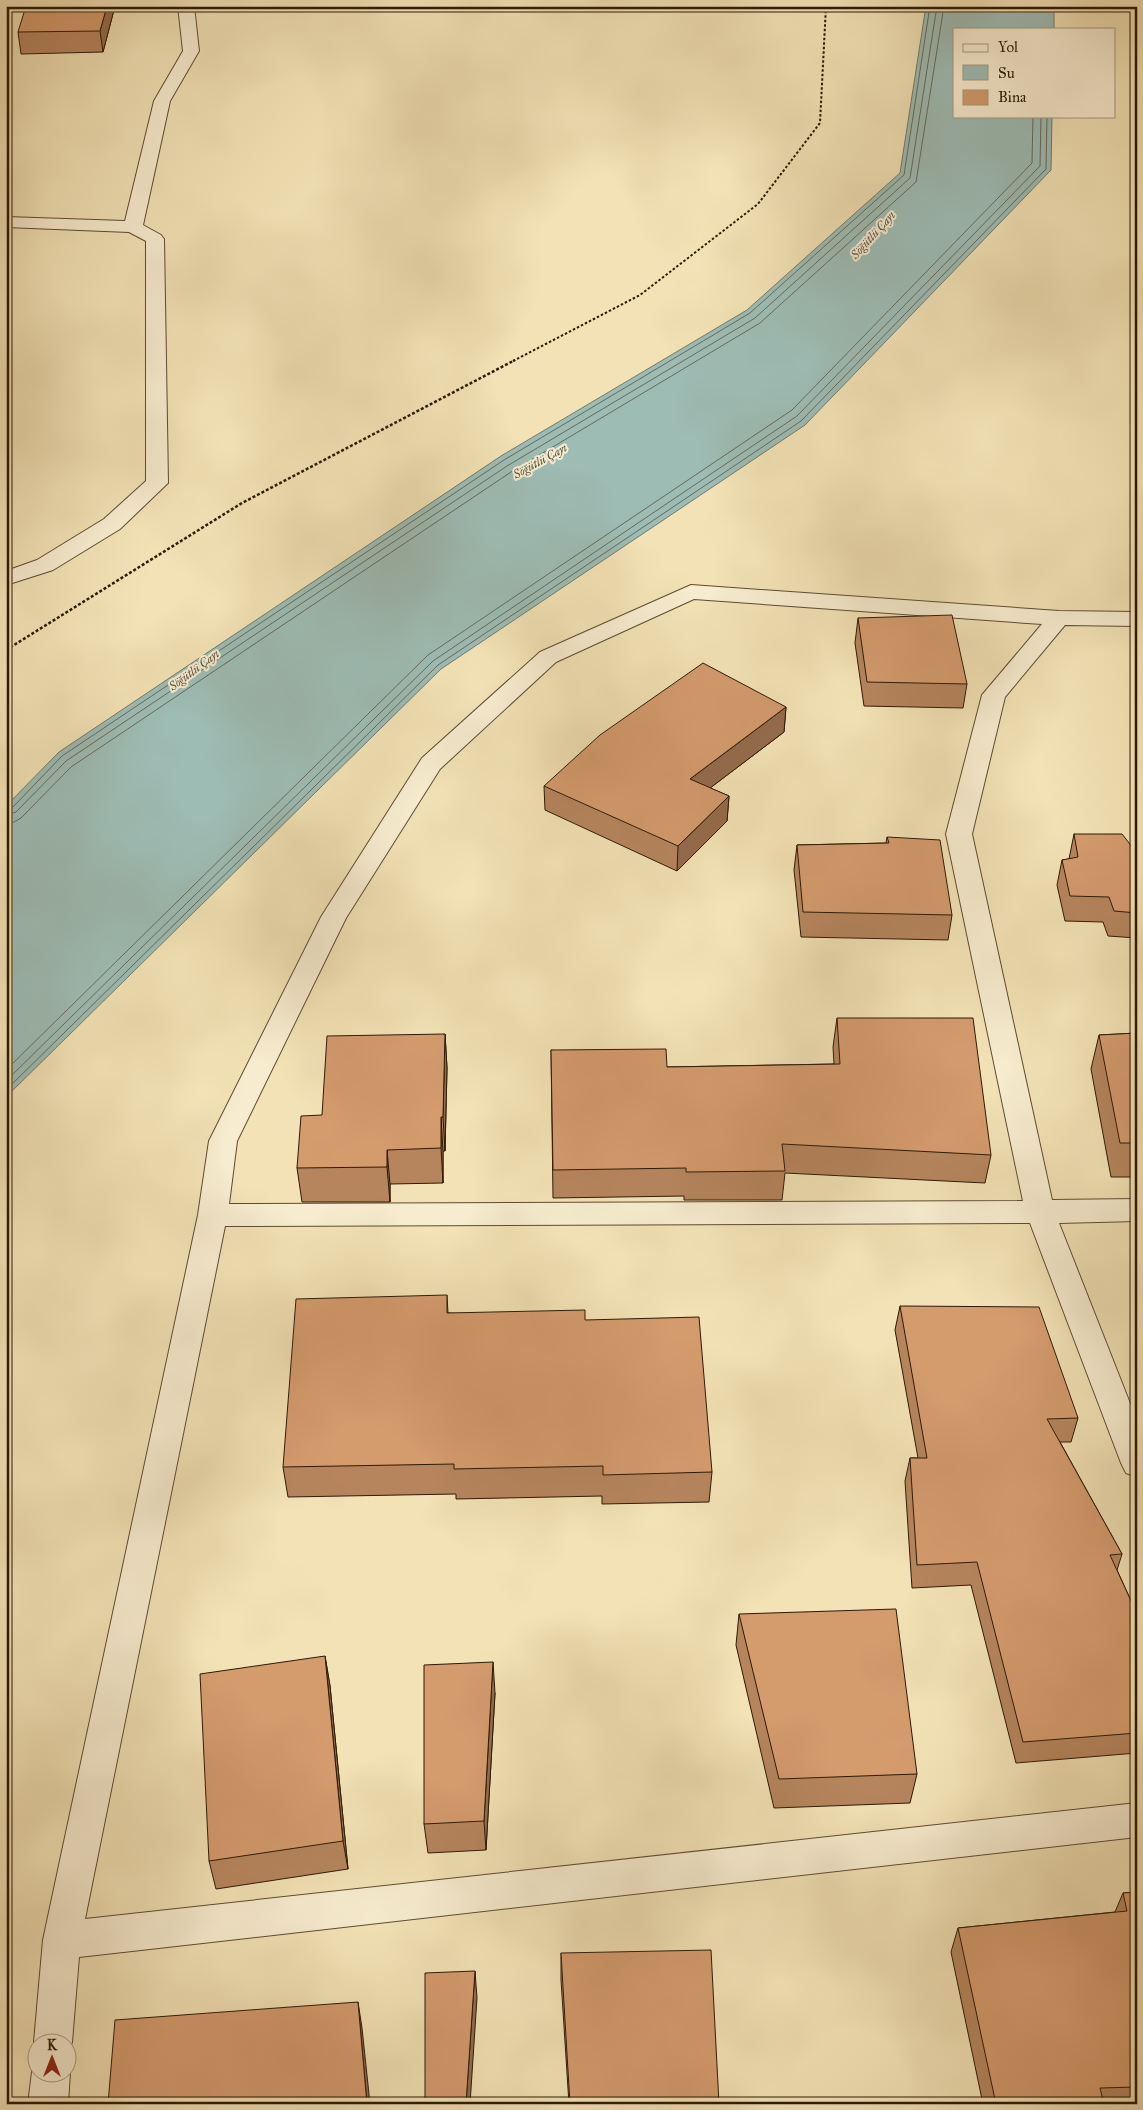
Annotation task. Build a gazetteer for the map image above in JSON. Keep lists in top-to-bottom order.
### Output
{
  "water": ["Söğütlü Çayı"],
  "legend": ["Yol", "Su", "Bina"],
  "north": "top"
}
